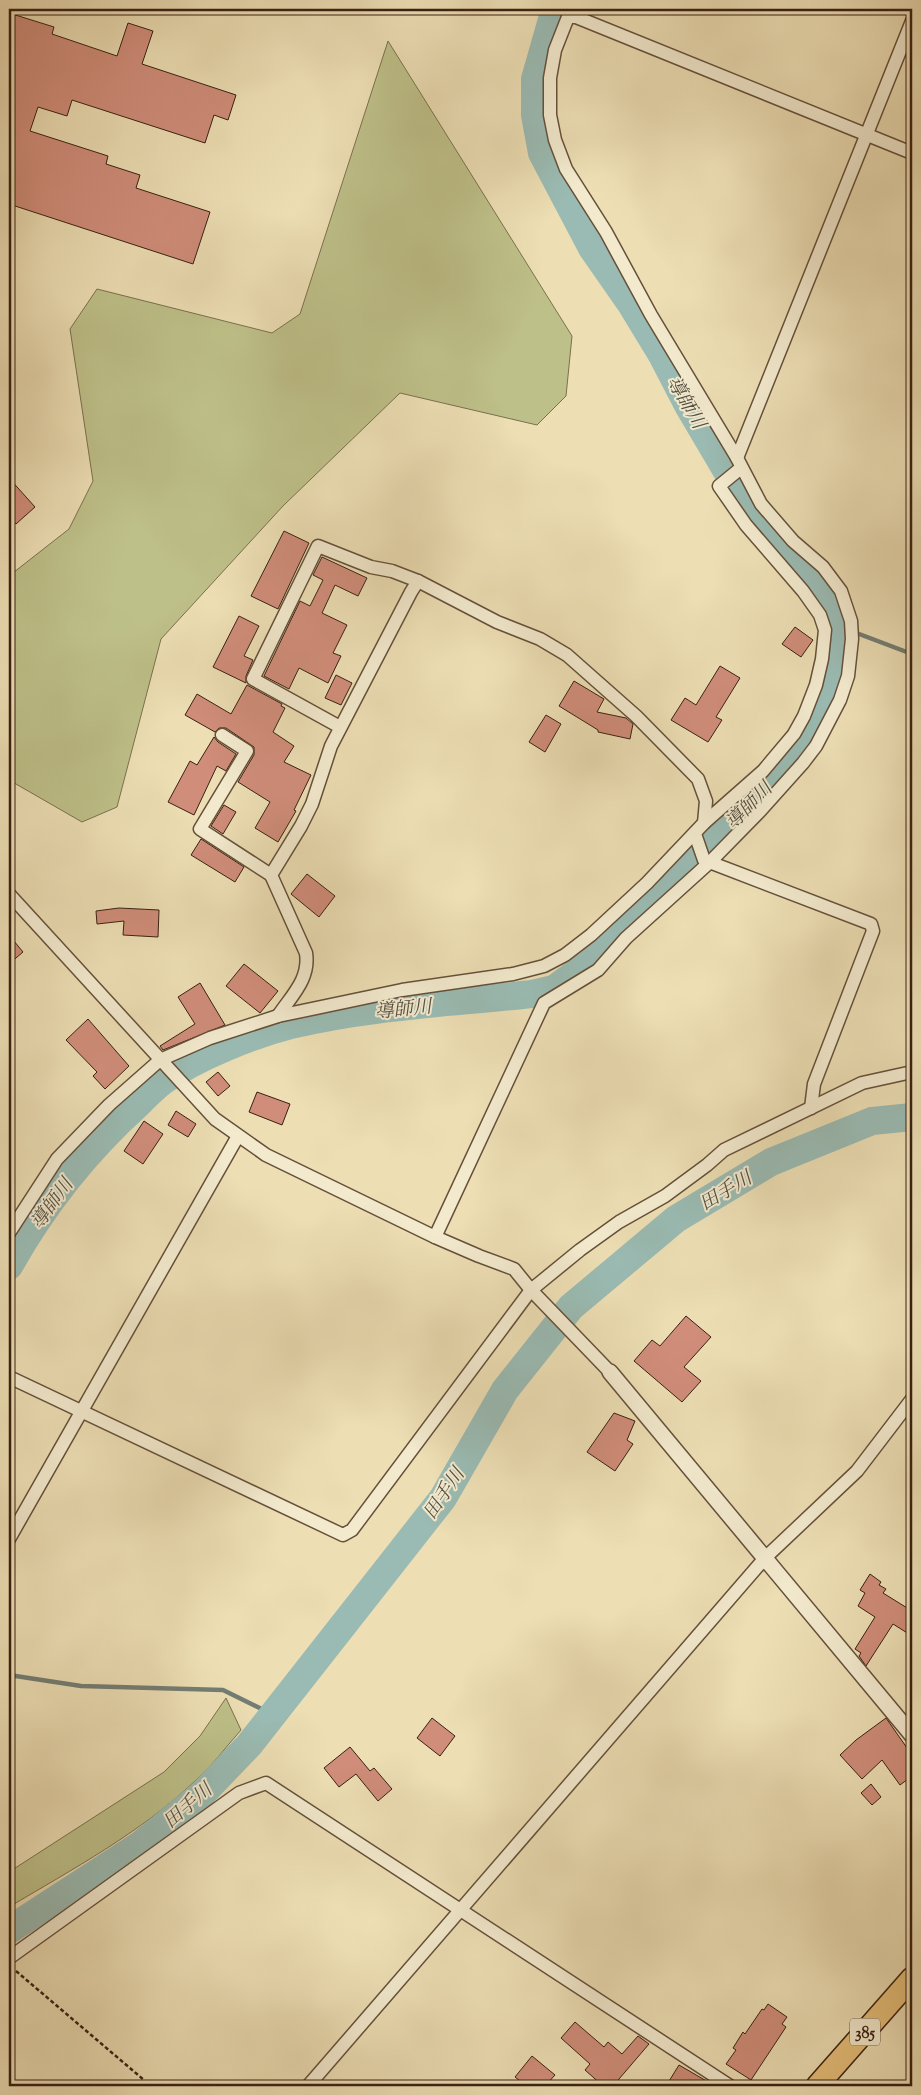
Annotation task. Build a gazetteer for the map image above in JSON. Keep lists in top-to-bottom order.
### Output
{
  "streets": {
    "highway": ["385"]
  },
  "water": ["導師川", "田手川"]
}
